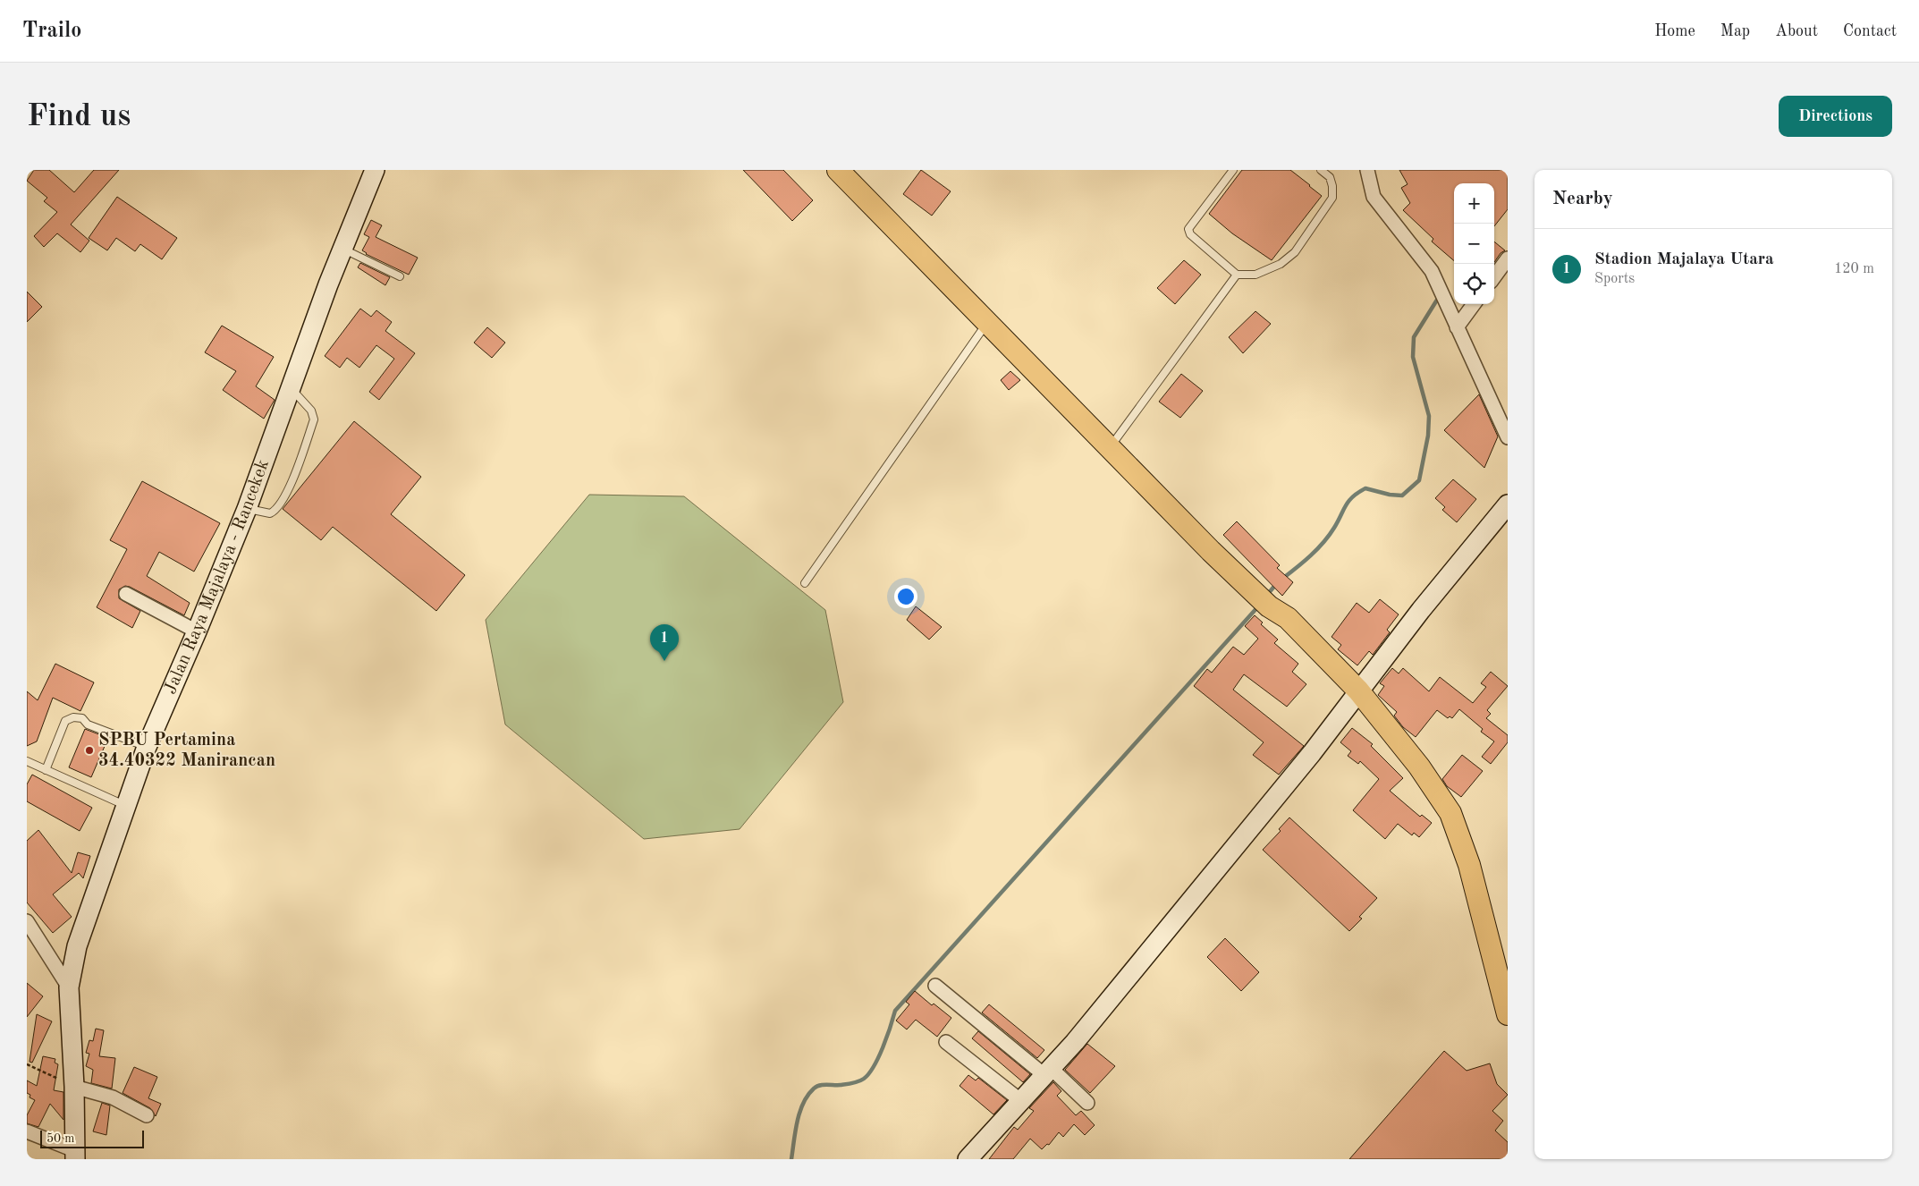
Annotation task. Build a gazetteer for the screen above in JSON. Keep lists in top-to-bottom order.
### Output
{
  "streets": {
    "main road": ["Jalan Raya Majalaya - Rancekek"]
  },
  "places": ["SPBU Pertamina 34.40322 Manirancan"],
  "scale_bar": "50 m",
  "page": {
    "header": "Trailo",
    "nav": [
      "Home",
      "Map",
      "About",
      "Contact"
    ],
    "buttons": "Directions",
    "title": "Find us",
    "heading": "Nearby",
    "map_buttons": ["+", "−"],
    "list": [
      {
        "mark": "1",
        "name": "Stadion Majalaya Utara",
        "note": "Sports",
        "value": "120 m"
      }
    ],
    "pins": "1",
    "scale": "50 m"
  }
}
